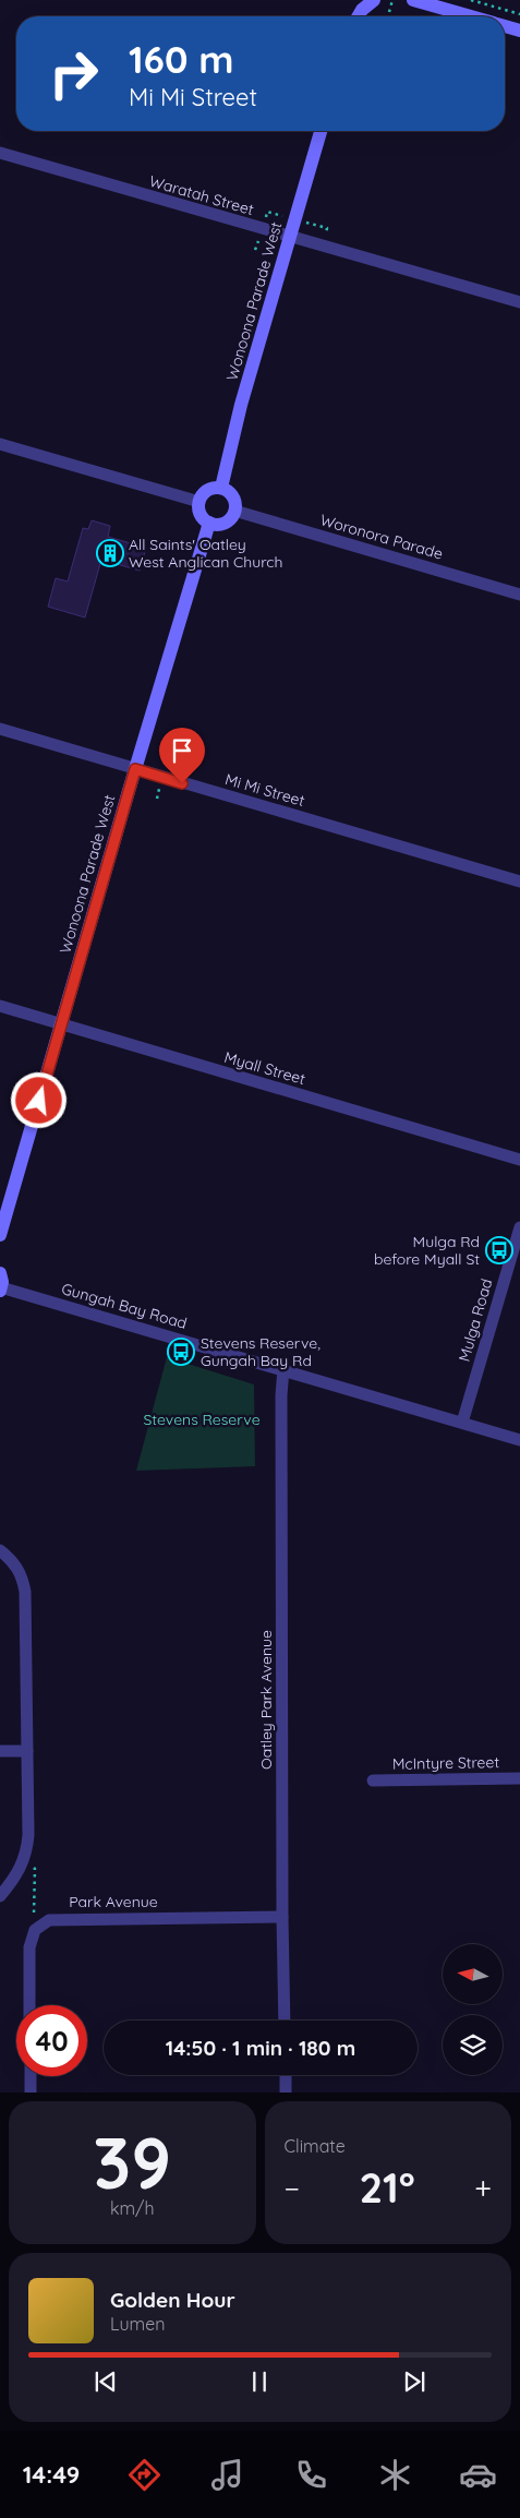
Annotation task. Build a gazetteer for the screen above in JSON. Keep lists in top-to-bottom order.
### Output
{
  "streets": {
    "street": [
      "Waratah Street",
      "Wonoona Parade West",
      "Woronora Parade",
      "Mi Mi Street",
      "Myall Street",
      "Gungah Bay Road",
      "Mulga Road",
      "Oatley Park Avenue",
      "McIntyre Street",
      "Park Avenue"
    ]
  },
  "crossings": [
    ["Waratah Street", "Wonoona Parade West"],
    ["Wonoona Parade West", "Woronora Parade"],
    ["Wonoona Parade West", "Mi Mi Street"],
    ["Wonoona Parade West", "Myall Street"],
    ["Gungah Bay Road", "Mulga Road"],
    ["Gungah Bay Road", "Oatley Park Avenue"],
    ["Oatley Park Avenue", "Park Avenue"]
  ],
  "parks": ["Stevens Reserve"],
  "places": {
    "building": ["All Saints' Oatley West Anglican Church"],
    "bus stop": ["Mulga Rd before Myall St", "Stevens Reserve, Gungah Bay Rd"]
  },
  "north": "left",
  "page": {
    "turn": ["160 m", "Mi Mi Street"],
    "limit": "40",
    "trip": "14:50 · 1 min · 180 m",
    "tile": [
      ["39", "km/h"],
      "Climate"
    ],
    "heat": ["−", "21°", "+"],
    "song": ["Golden Hour", "Lumen"],
    "tabs": "14:49"
  }
}
